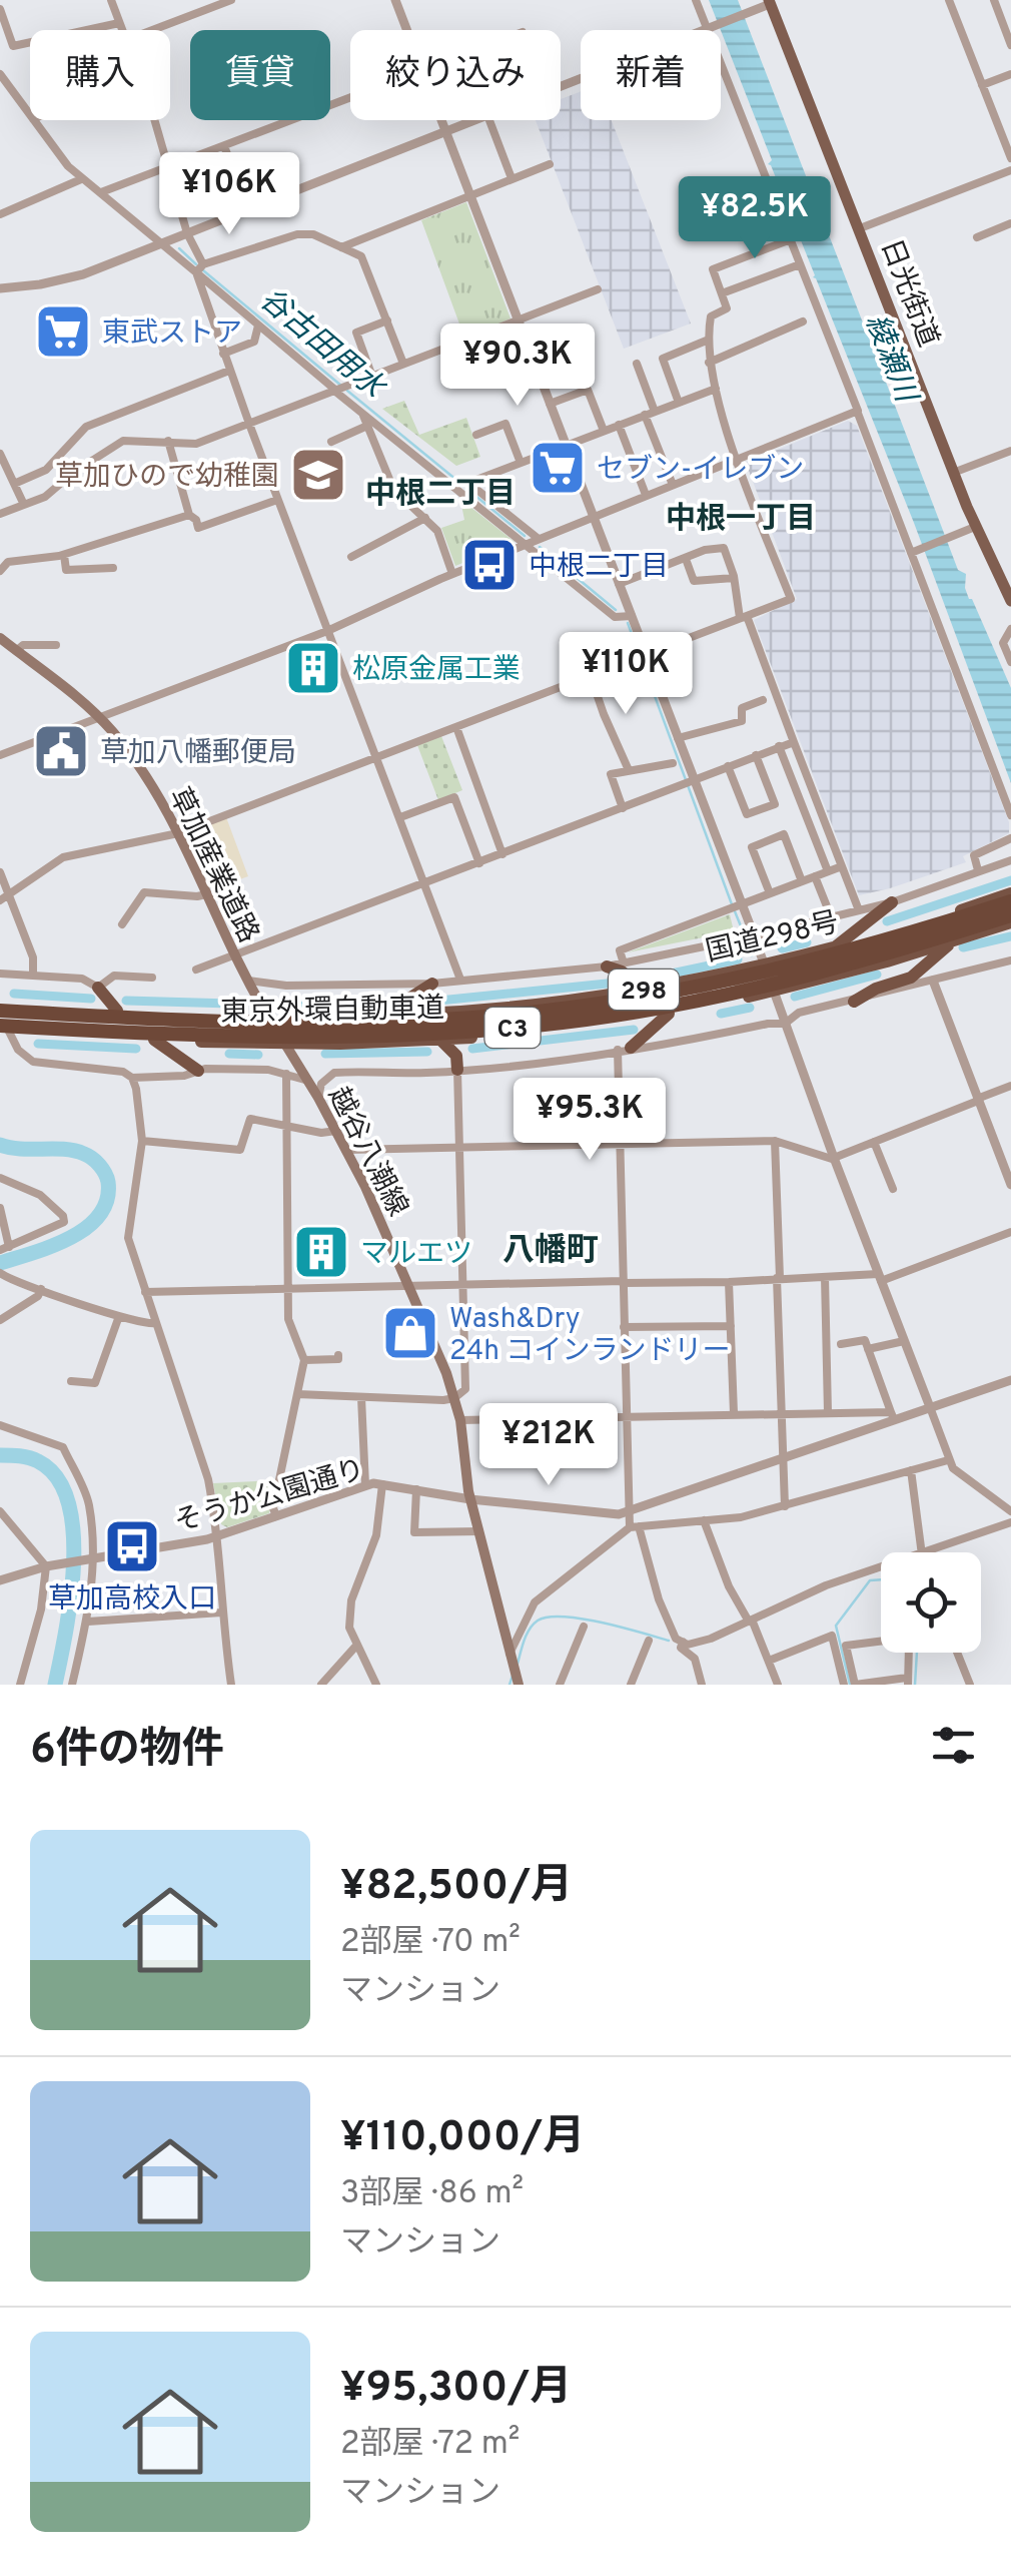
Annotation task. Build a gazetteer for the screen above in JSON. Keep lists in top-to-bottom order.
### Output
{
  "streets": {
    "highway": [
      "国道298号",
      "298",
      "東京外環自動車道",
      "C3"
    ],
    "main road": ["日光街道", "草加産業道路", "越谷八潮線"],
    "street": ["そうか公園通り"]
  },
  "crossings": [
    ["草加産業道路", "国道298号"],
    ["草加産業道路", "越谷八潮線"],
    ["国道298号", "東京外環自動車道"],
    ["国道298号", "越谷八潮線"],
    ["越谷八潮線", "そうか公園通り"]
  ],
  "districts": ["中根二丁目", "中根一丁目", "八幡町"],
  "water": ["谷古田用水", "綾瀬川"],
  "places": {
    "supermarket": ["東武ストア", "セブン-イレブン"],
    "school or university": ["草加ひので幼稚園"],
    "bus stop": ["中根二丁目", "草加高校入口"],
    "building": ["松原金属工業", "マルエツ"],
    "public building": ["草加八幡郵便局"],
    "shop": ["Wash&Dry 24h コインランドリー"]
  },
  "page": {
    "chip": [
      "購入",
      "賃貸",
      "絞り込み",
      "新着"
    ],
    "price": [
      "¥106K",
      "¥82.5K",
      "¥90.3K",
      "¥110K",
      "¥95.3K",
      "¥212K"
    ],
    "heading": "6件の物件",
    "list": [
      {
        "name": "¥82,500/月",
        "note": "2部屋 · 70 m² · マンション"
      },
      {
        "name": "¥110,000/月",
        "note": "3部屋 · 86 m² · マンション"
      },
      {
        "name": "¥95,300/月",
        "note": "2部屋 · 72 m² · マンション"
      }
    ]
  }
}
